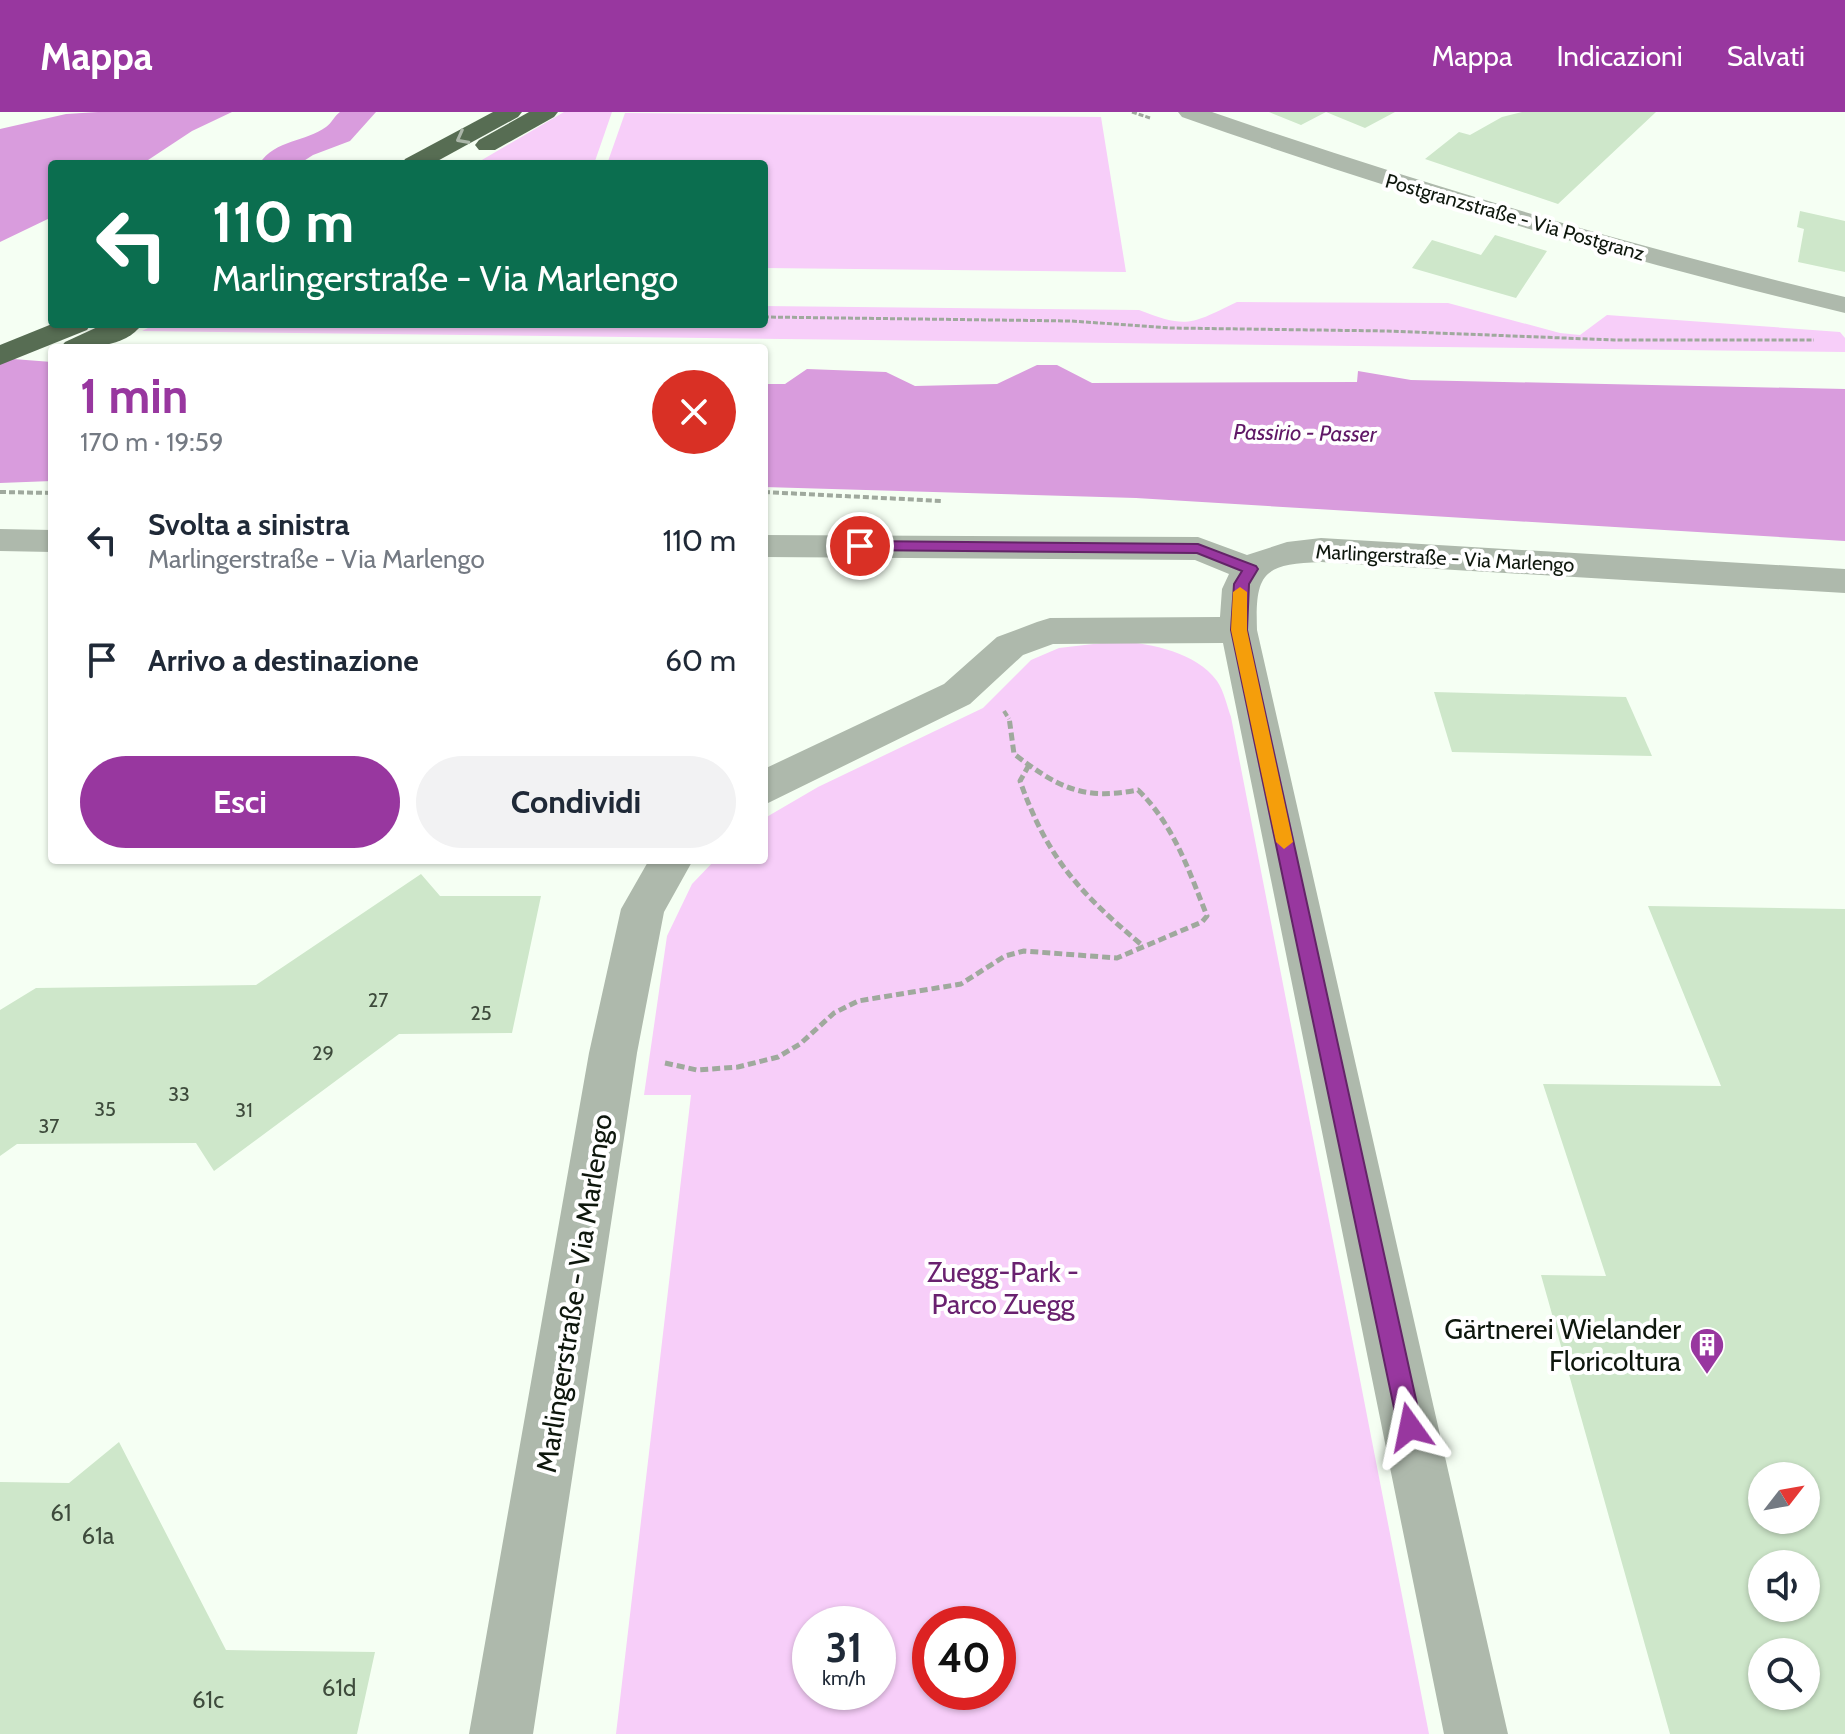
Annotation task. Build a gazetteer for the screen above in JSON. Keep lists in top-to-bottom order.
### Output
{
  "streets": {
    "street": ["Postgranzstraße - Via Postgranz", "Marlingerstraße - Via Marlengo"]
  },
  "water": ["Passirio - Passer"],
  "parks": ["Zuegg-Park - Parco Zuegg"],
  "places": {
    "building": ["Gärtnerei Wielander Floricoltura"]
  },
  "house_numbers": [
    "27",
    "25",
    "29",
    "33",
    "35",
    "31",
    "37",
    "61",
    "61a",
    "61d",
    "61c"
  ],
  "north": "top right",
  "page": {
    "header": "Mappa",
    "nav": ["Mappa", "Indicazioni", "Salvati"],
    "turn": ["110 m", "Marlingerstraße - Via Marlengo"],
    "heading": ["1 min", "170 m · 19:59"],
    "list": [
      {
        "name": "Svolta a sinistra",
        "note": "Marlingerstraße - Via Marlengo",
        "value": "110 m"
      },
      {
        "name": "Arrivo a destinazione",
        "value": "60 m"
      }
    ],
    "buttons": ["Esci", "Condividi"],
    "speed": "31 km/h",
    "limit": "40"
  }
}
